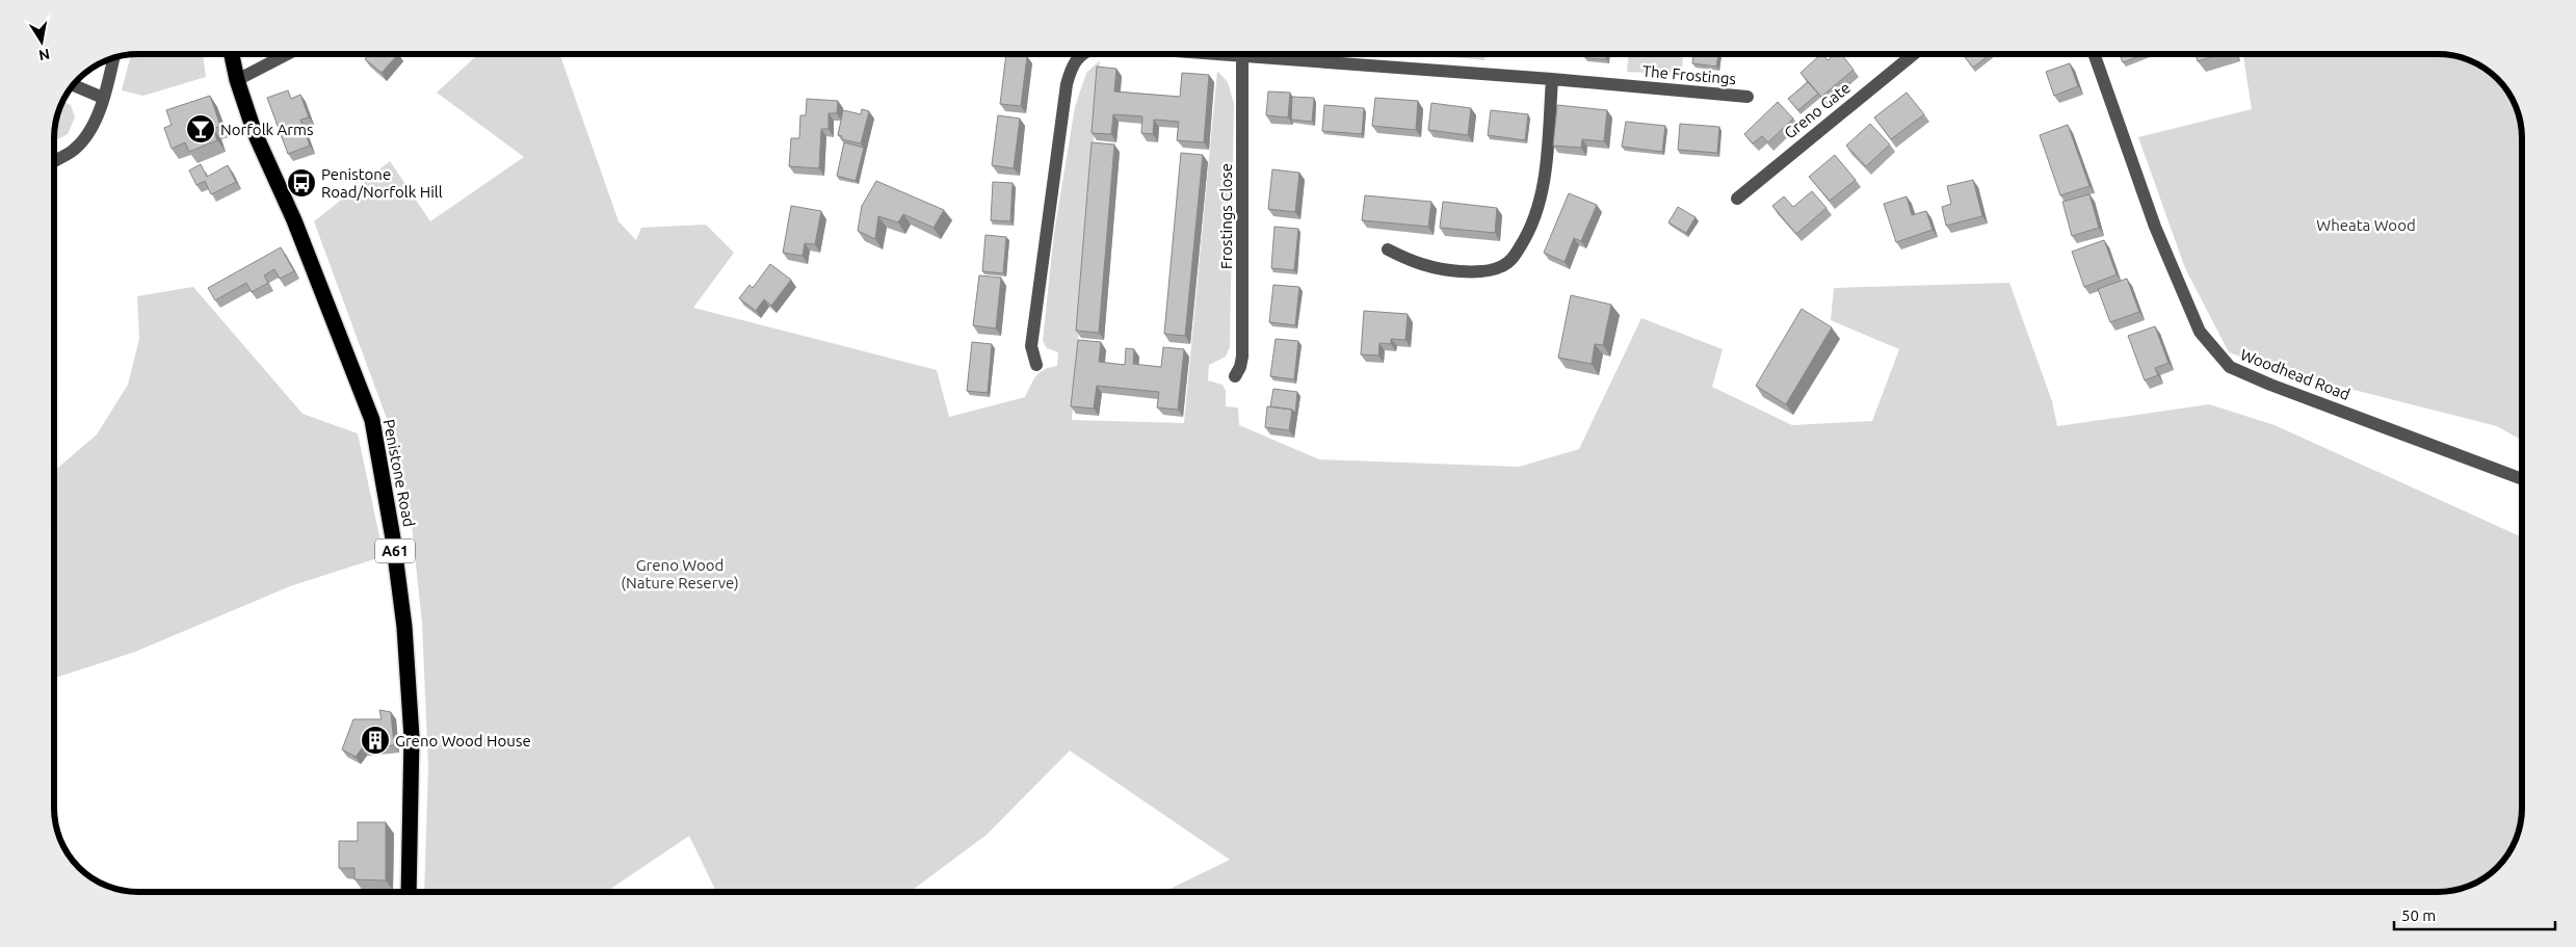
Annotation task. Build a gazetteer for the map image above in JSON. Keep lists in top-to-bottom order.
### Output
{
  "streets": {
    "highway": ["Penistone Road", "A61"],
    "street": [
      "The Frostings",
      "Greno Gate",
      "Frostings Close",
      "Woodhead Road"
    ]
  },
  "crossings": [
    ["The Frostings", "Frostings Close"],
    ["Penistone Road", "A61"]
  ],
  "parks": ["Wheata Wood", "Greno Wood (Nature Reserve)"],
  "places": {
    "bar": ["Norfolk Arms"],
    "bus stop": ["Penistone Road/Norfolk Hill"],
    "building": ["Greno Wood House"]
  },
  "scale_bar": "50 m",
  "north": "bottom"
}
